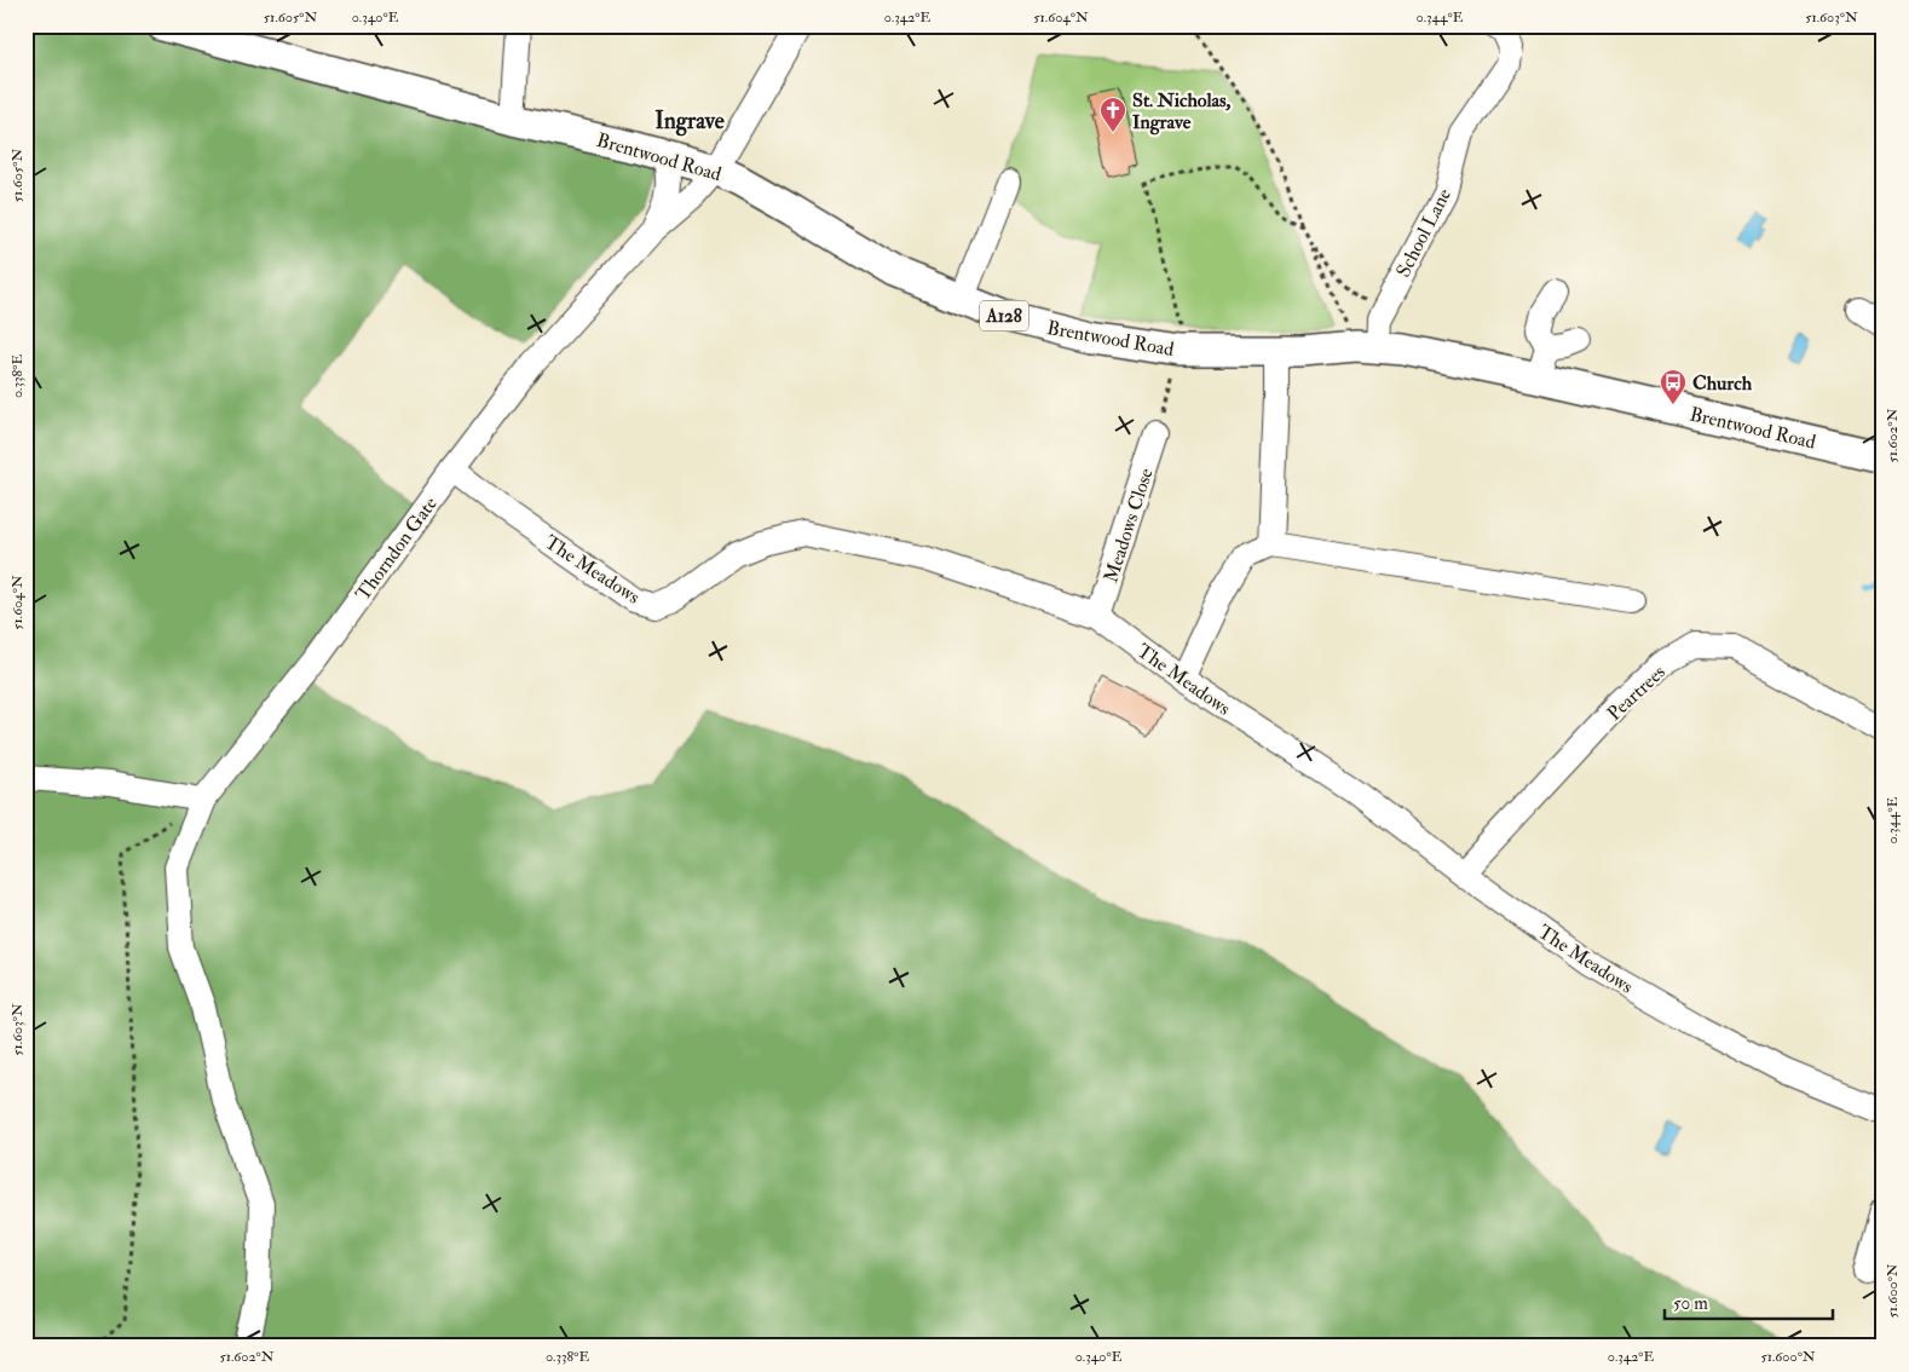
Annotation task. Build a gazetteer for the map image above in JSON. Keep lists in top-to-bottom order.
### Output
{
  "streets": {
    "main road": ["Brentwood Road", "A128"],
    "street": [
      "School Lane",
      "Meadows Close",
      "Thorndon Gate",
      "The Meadows",
      "Peartrees"
    ]
  },
  "crossings": [
    ["Brentwood Road", "School Lane"],
    ["Brentwood Road", "Thorndon Gate"],
    ["Meadows Close", "The Meadows"],
    ["Thorndon Gate", "The Meadows"],
    ["The Meadows", "Peartrees"]
  ],
  "districts": ["Ingrave"],
  "places": {
    "church": ["St. Nicholas, Ingrave"],
    "bus stop": ["Church"]
  },
  "scale_bar": "50 m",
  "coordinates": [
    "51.605°N",
    "0.340°E",
    "0.342°E",
    "51.604°N",
    "0.344°E",
    "51.603°N",
    "0.338°E",
    "51.602°N",
    "51.600°N"
  ]
}
